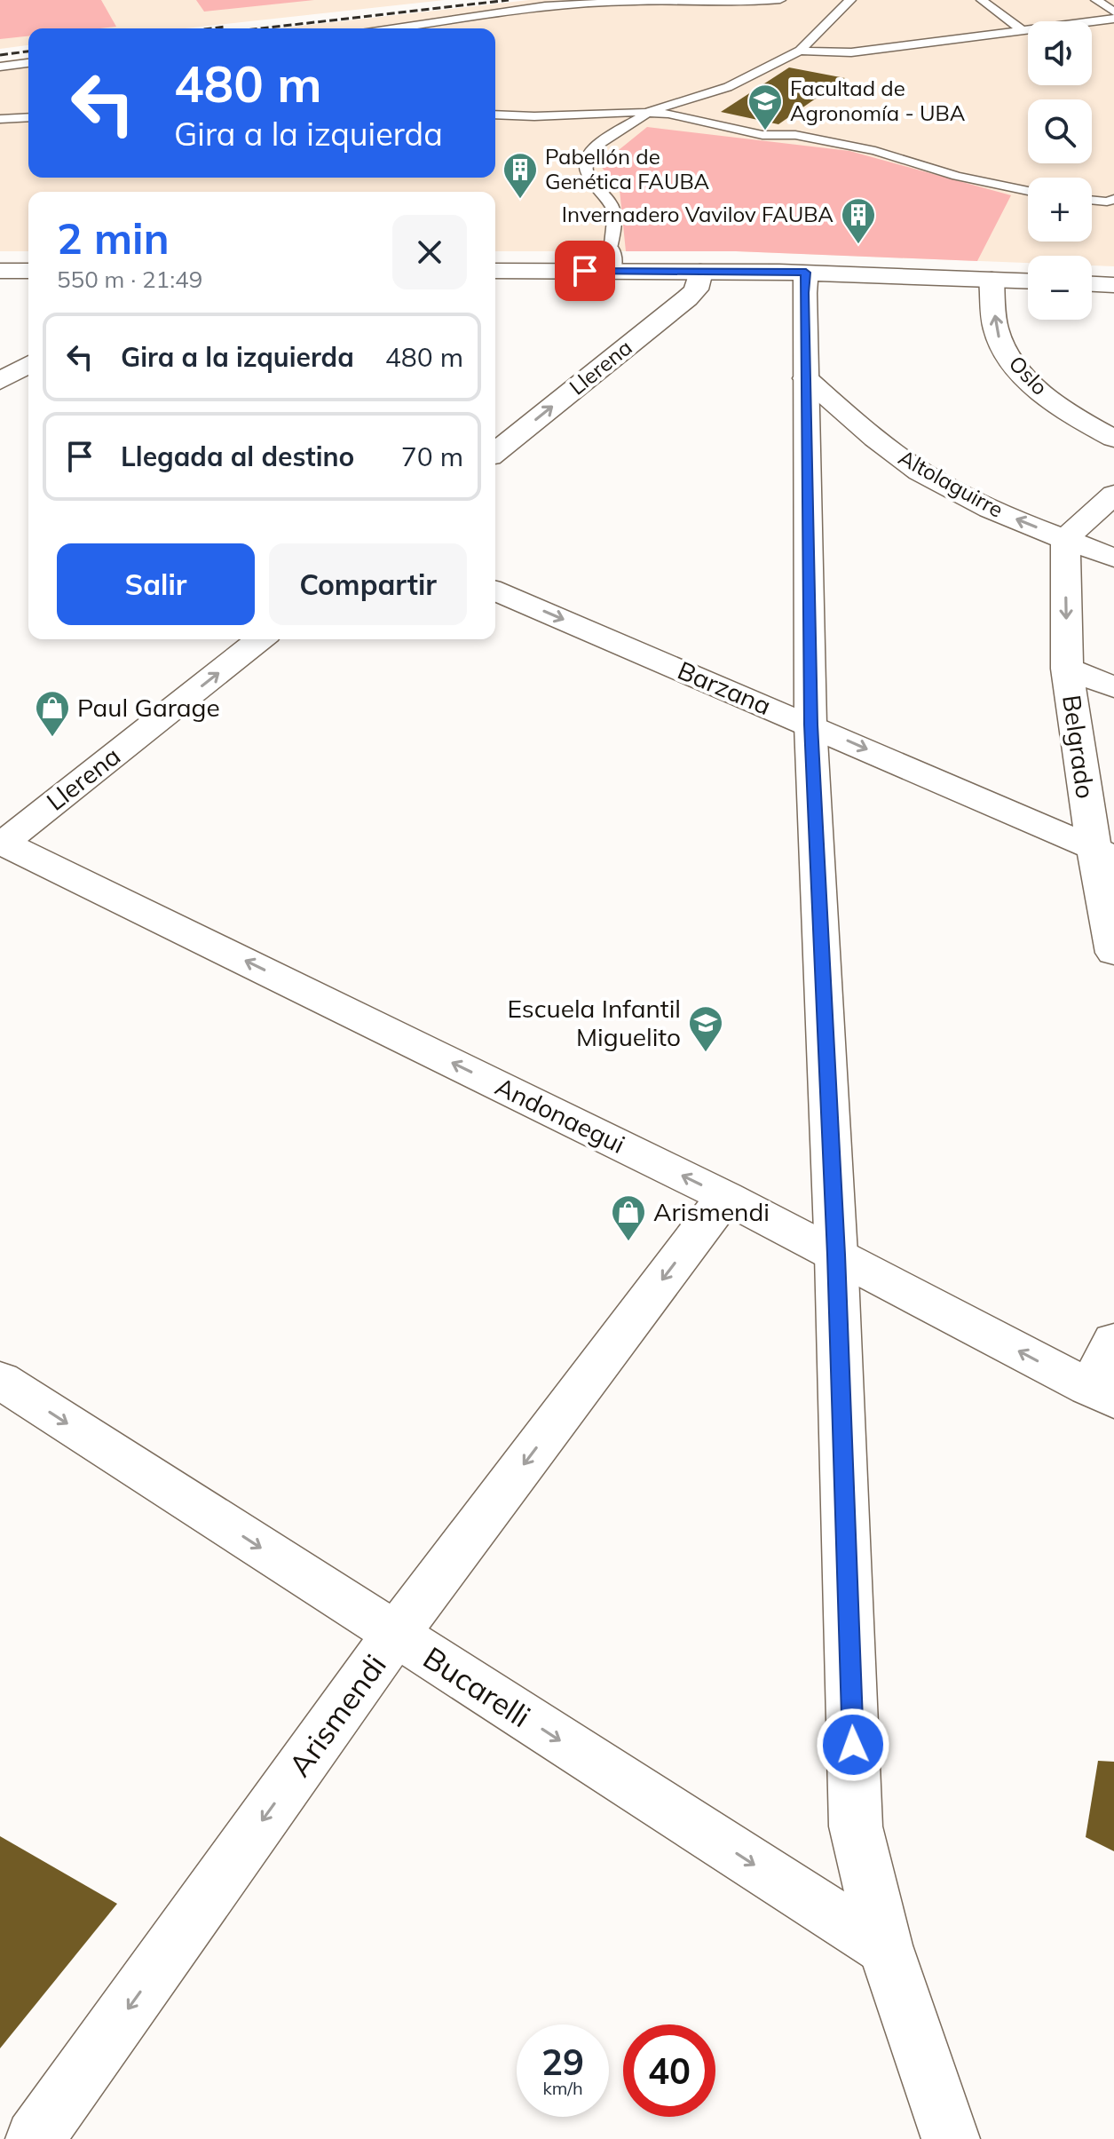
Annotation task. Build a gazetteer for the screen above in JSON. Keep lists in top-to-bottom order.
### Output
{
  "streets": {
    "street": [
      "Llerena",
      "Oslo",
      "Altolaguirre",
      "Barzana",
      "Belgrado",
      "Andonaegui",
      "Bucarelli",
      "Arismendi"
    ]
  },
  "crossings": [
    ["Llerena", "Andonaegui"],
    ["Altolaguirre", "Belgrado"],
    ["Barzana", "Belgrado"],
    ["Andonaegui", "Arismendi"],
    ["Bucarelli", "Arismendi"]
  ],
  "one_way": [
    "Llerena",
    "Oslo",
    "Altolaguirre",
    "Barzana",
    "Andonaegui",
    "Bucarelli",
    "Arismendi"
  ],
  "places": {
    "school or university": ["Facultad de Agronomía - UBA", "Escuela Infantil Miguelito"],
    "building": ["Pabellón de Genética FAUBA", "Invernadero Vavilov FAUBA"],
    "shop": ["Paul Garage", "Arismendi"]
  },
  "page": {
    "map_buttons": ["+", "−"],
    "turn": ["480 m", "Gira a la izquierda"],
    "heading": ["2 min", "550 m · 21:49"],
    "list": [
      {
        "name": "Gira a la izquierda",
        "value": "480 m"
      },
      {
        "name": "Llegada al destino",
        "value": "70 m"
      }
    ],
    "buttons": ["Salir", "Compartir"],
    "speed": "29 km/h",
    "limit": "40"
  }
}
